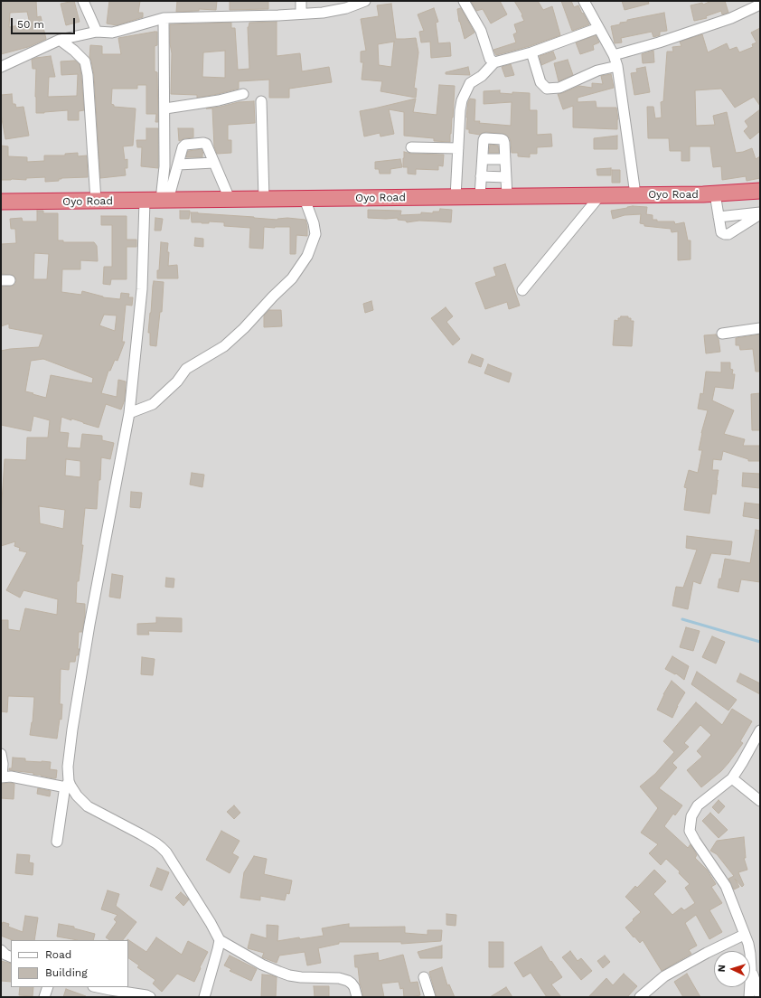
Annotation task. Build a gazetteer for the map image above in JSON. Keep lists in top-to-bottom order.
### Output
{
  "streets": {
    "highway": ["Oyo Road"]
  },
  "legend": ["Road", "Building"],
  "scale_bar": "50 m",
  "north": "left"
}
